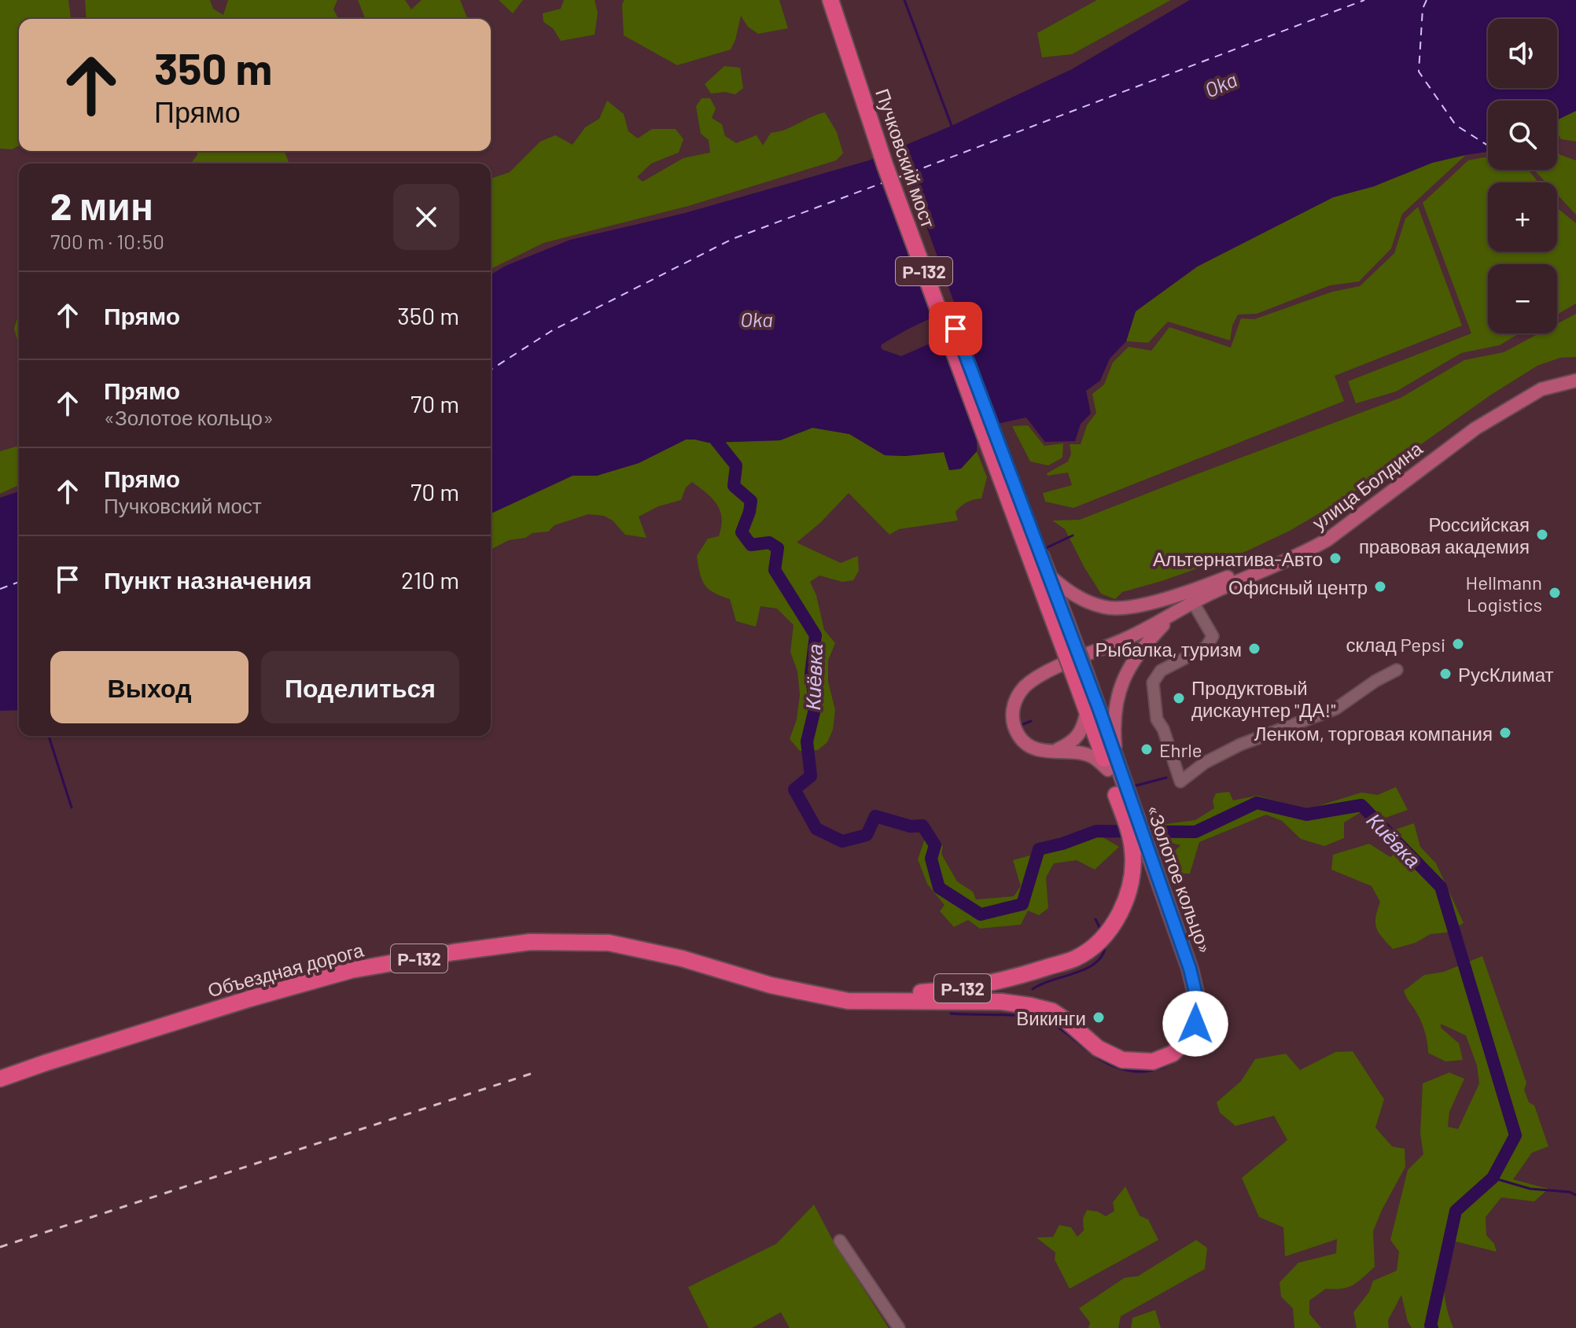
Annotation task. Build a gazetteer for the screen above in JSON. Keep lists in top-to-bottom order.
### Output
{
  "streets": {
    "highway": [
      "Пучковский мост",
      "Р-132",
      "«Золотое кольцо»",
      "Объездная дорога"
    ],
    "main road": ["улица Болдина"]
  },
  "crossings": [
    ["Пучковский мост", "Р-132"],
    ["Р-132", "«Золотое кольцо»"],
    ["«Золотое кольцо»", "Объездная дорога"]
  ],
  "water": ["Oka", "Киёвка"],
  "places": [
    "Российская правовая академия",
    "Альтернатива-Авто",
    "Офисный центр",
    "Hellmann Logistics",
    "склад Pepsi",
    "Рыбалка, туризм",
    "РусКлимат",
    "Продуктовый дискаунтер \"ДА!\"",
    "Ленком, торговая компания",
    "Ehrle",
    "Викинги"
  ],
  "page": {
    "map_buttons": ["+", "−"],
    "turn": ["350 m", "Прямо"],
    "heading": ["2 мин", "700 m · 10:50"],
    "list": [
      {
        "name": "Прямо",
        "value": "350 m"
      },
      {
        "name": "Прямо",
        "note": "«Золотое кольцо»",
        "value": "70 m"
      },
      {
        "name": "Прямо",
        "note": "Пучковский мост",
        "value": "70 m"
      },
      {
        "name": "Пункт назначения",
        "value": "210 m"
      }
    ],
    "buttons": ["Выход", "Поделиться"]
  }
}
